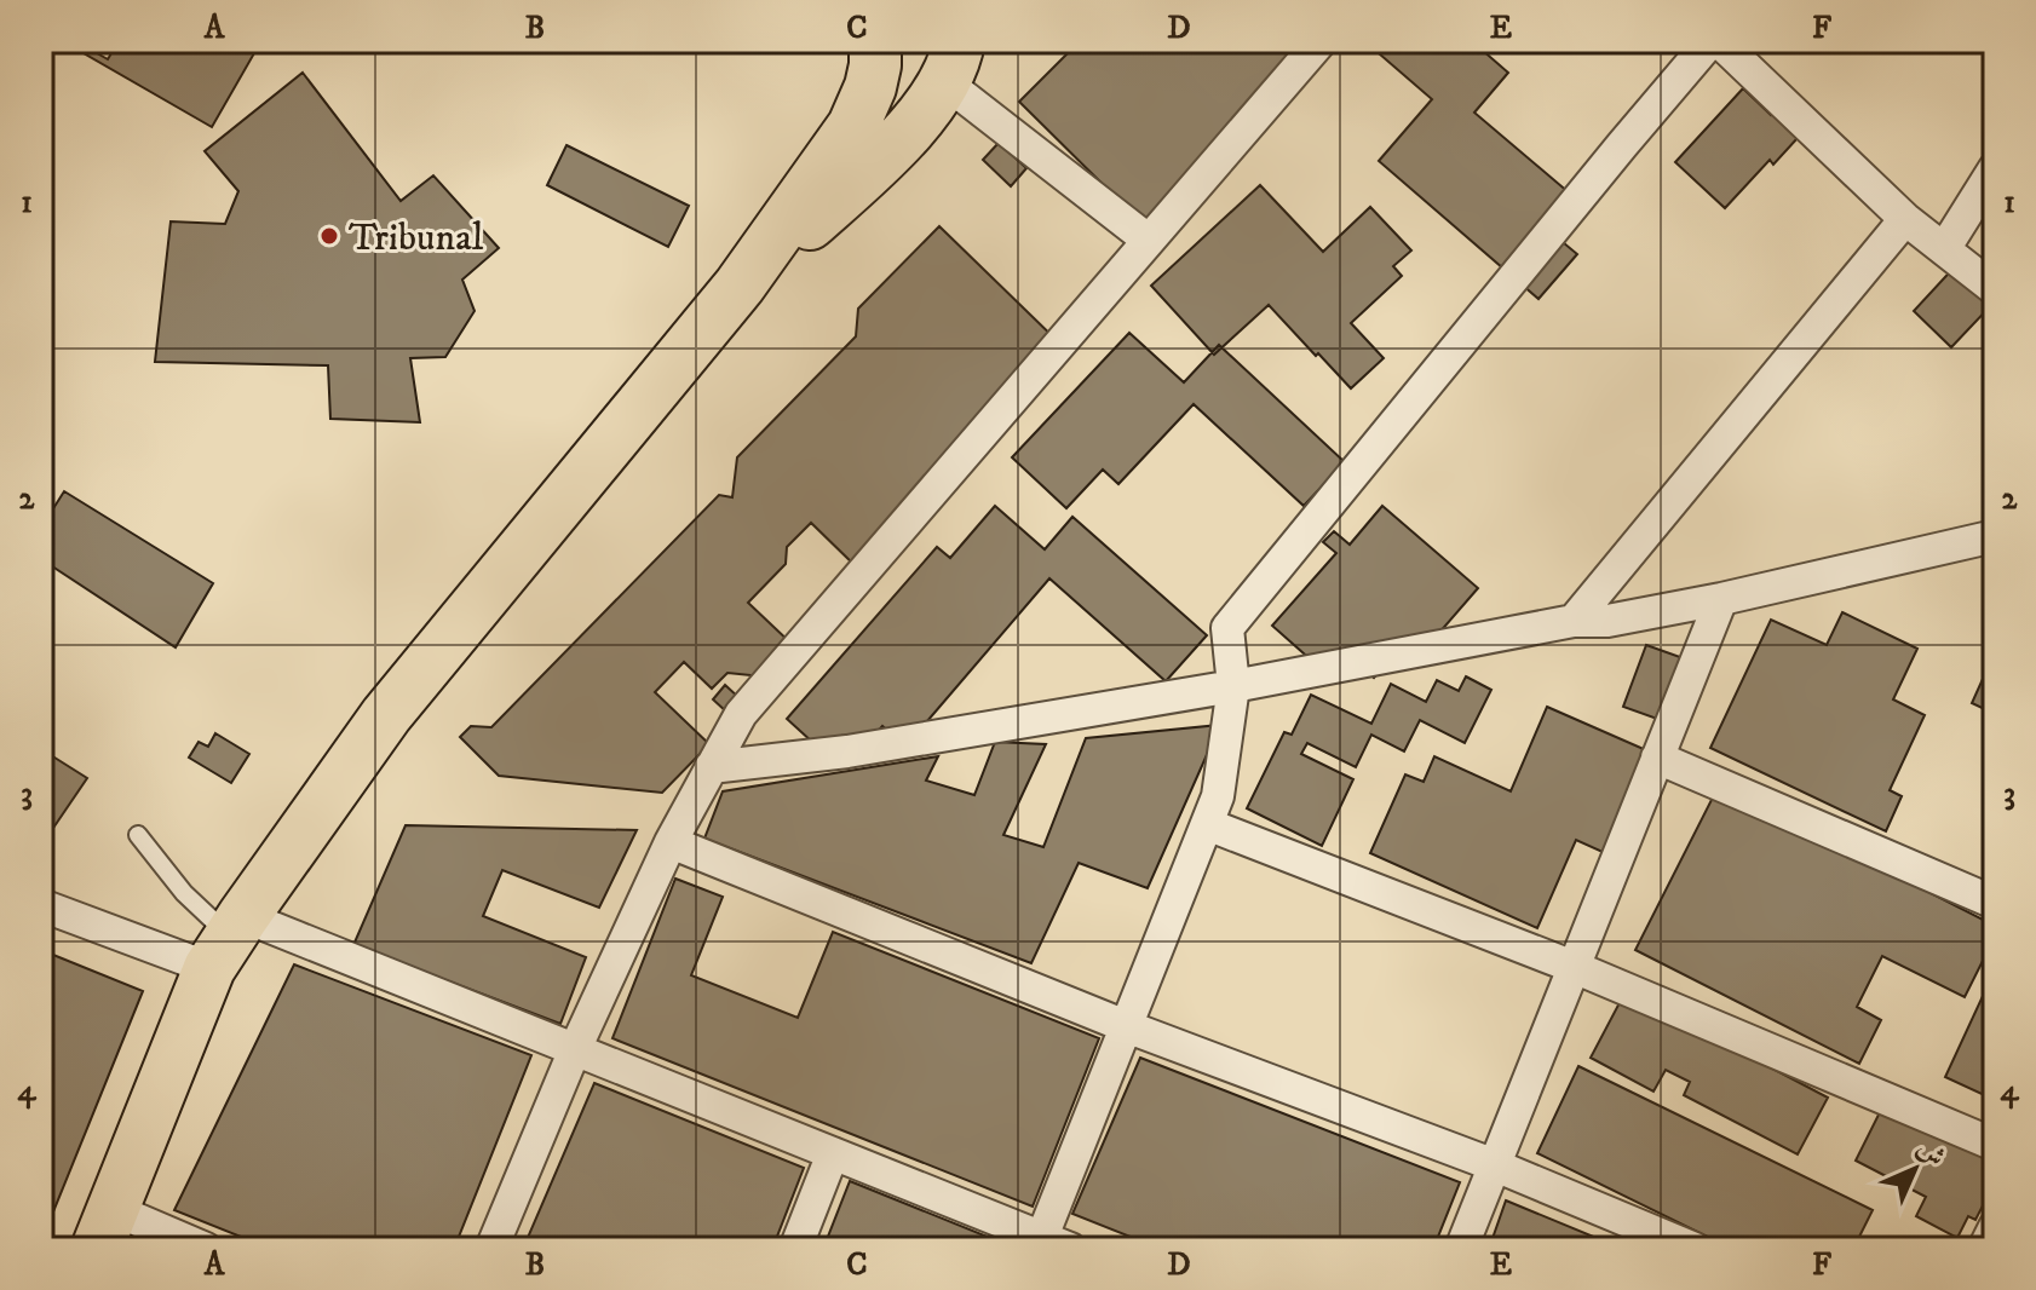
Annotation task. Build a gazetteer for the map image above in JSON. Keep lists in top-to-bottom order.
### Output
{
  "places": ["Tribunal"],
  "north": "top right",
  "grid": {
    "columns": [
      "A",
      "B",
      "C",
      "D",
      "E",
      "F"
    ],
    "rows": [
      "1",
      "2",
      "3",
      "4"
    ]
  }
}
